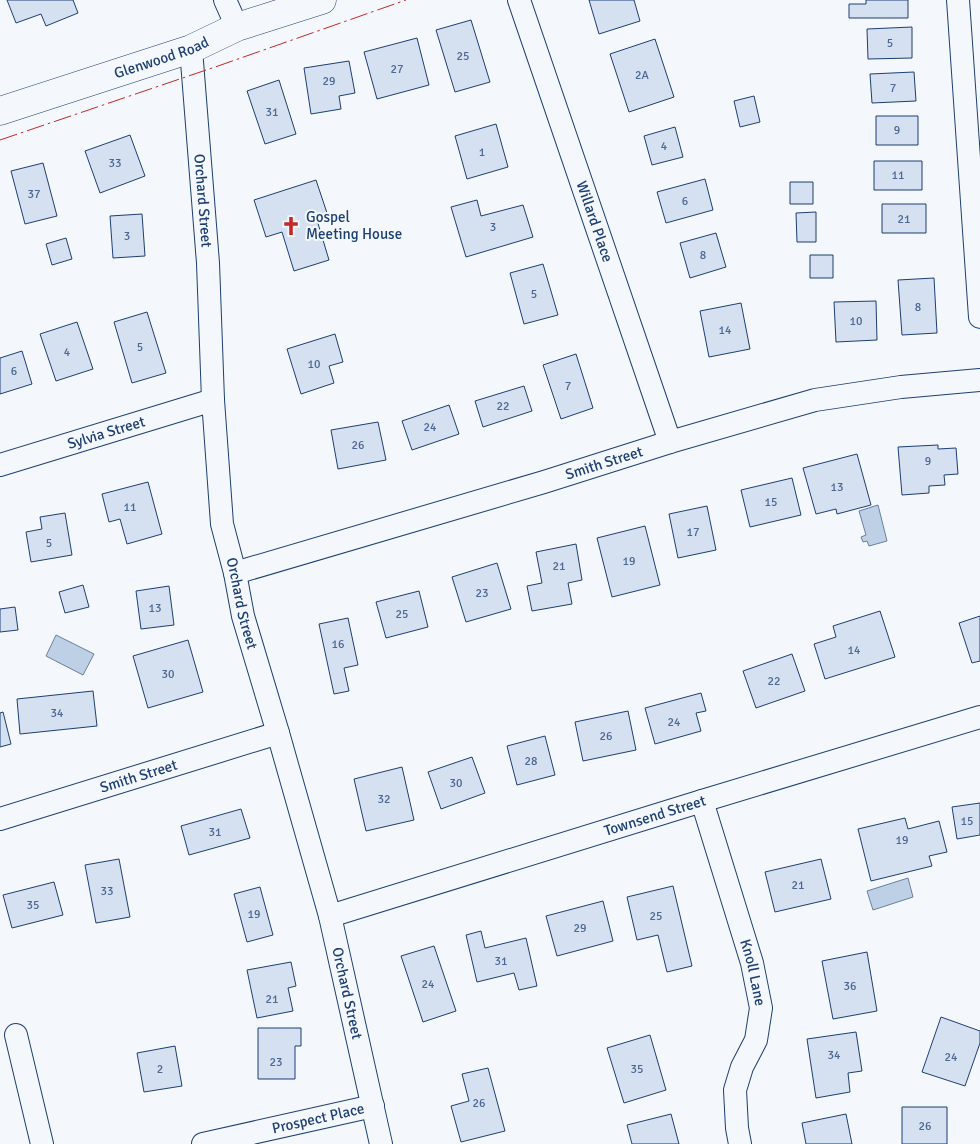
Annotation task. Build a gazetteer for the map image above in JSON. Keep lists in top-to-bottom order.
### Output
{
  "streets": {
    "main road": ["Glenwood Road"],
    "street": [
      "Orchard Street",
      "Willard Place",
      "Sylvia Street",
      "Smith Street",
      "Townsend Street",
      "Knoll Lane",
      "Prospect Place"
    ]
  },
  "crossings": [
    ["Glenwood Road", "Orchard Street"],
    ["Orchard Street", "Sylvia Street"],
    ["Orchard Street", "Smith Street"],
    ["Orchard Street", "Townsend Street"],
    ["Orchard Street", "Prospect Place"],
    ["Willard Place", "Smith Street"],
    ["Townsend Street", "Knoll Lane"]
  ],
  "places": {
    "church": ["Gospel Meeting House"]
  },
  "house_numbers": [
    "5",
    "25",
    "27",
    "2A",
    "29",
    "7",
    "31",
    "9",
    "4",
    "1",
    "33",
    "11",
    "37",
    "6",
    "21",
    "3",
    "3",
    "8",
    "5",
    "8",
    "10",
    "14",
    "5",
    "4",
    "10",
    "6",
    "7",
    "22",
    "24",
    "26",
    "9",
    "13",
    "15",
    "11",
    "17",
    "5",
    "19",
    "21",
    "23",
    "13",
    "25",
    "16",
    "14",
    "30",
    "22",
    "34",
    "24",
    "26",
    "28",
    "30",
    "32",
    "15",
    "31",
    "19",
    "21",
    "33",
    "35",
    "19",
    "25",
    "29",
    "31",
    "24",
    "36",
    "21",
    "34",
    "24",
    "23",
    "2",
    "35",
    "26",
    "26"
  ]
}
